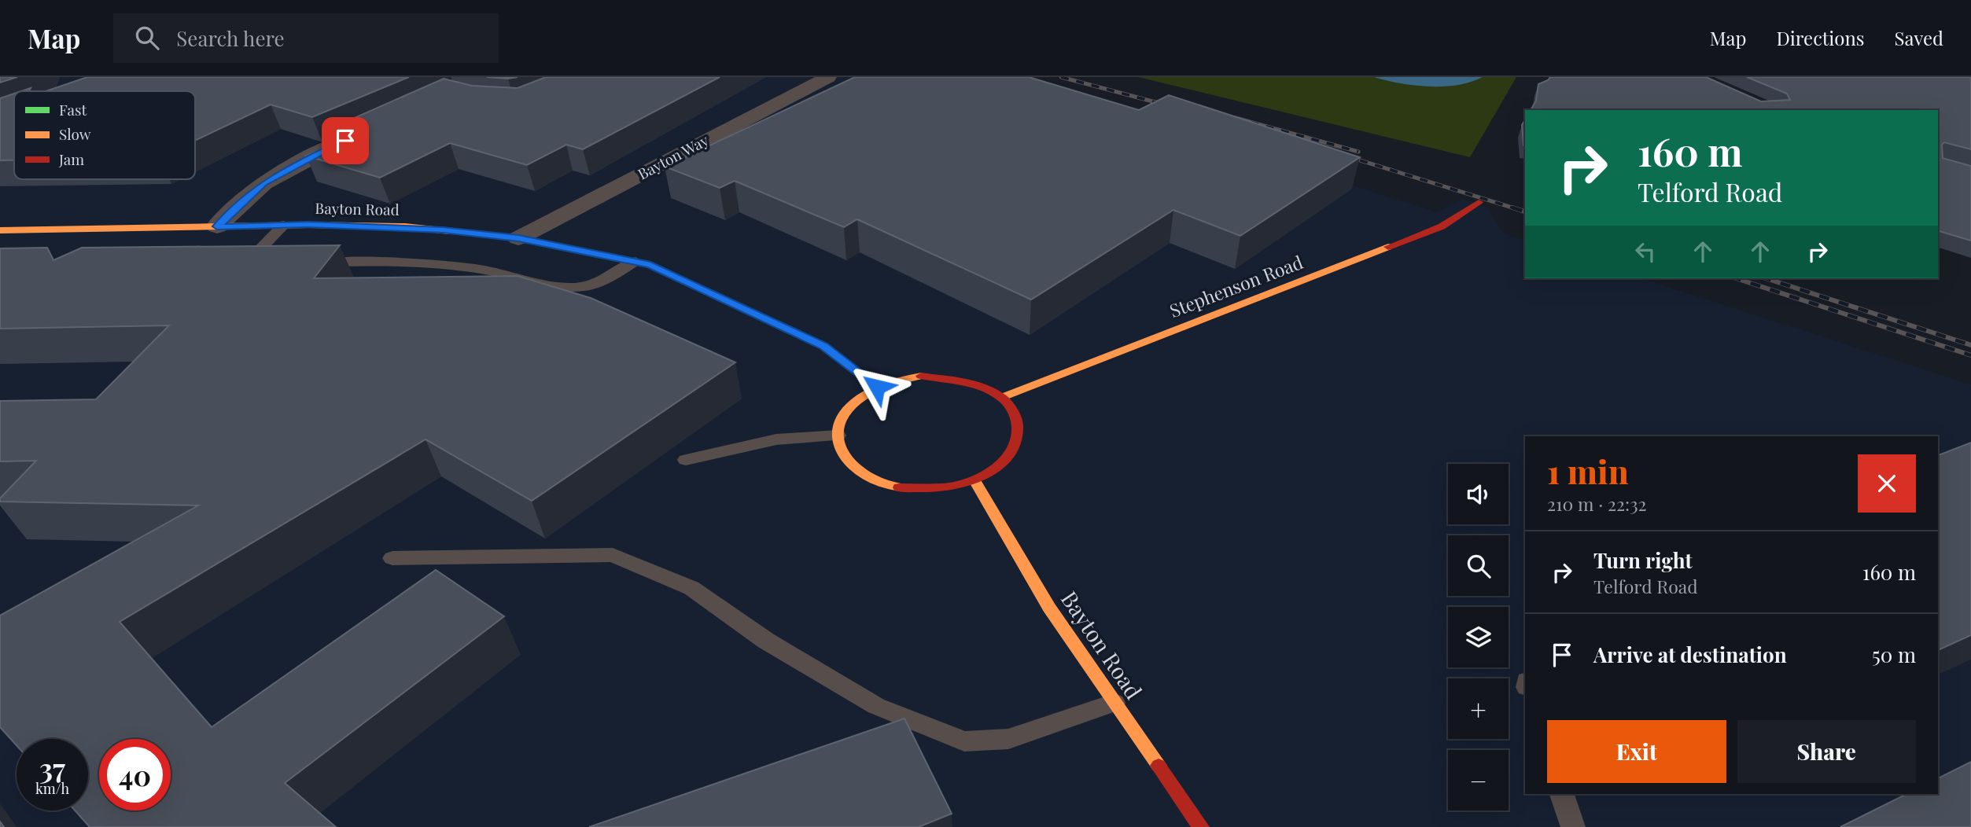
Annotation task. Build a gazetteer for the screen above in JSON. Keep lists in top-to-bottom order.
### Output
{
  "streets": {
    "street": ["Bayton Way", "Bayton Road", "Stephenson Road"]
  },
  "crossings": [
    ["Bayton Way", "Bayton Road"],
    ["Bayton Road", "Stephenson Road"]
  ],
  "legend": ["Fast", "Slow", "Jam"],
  "page": {
    "header": "Map",
    "search": "Search here",
    "nav": ["Map", "Directions", "Saved"],
    "turn": ["160 m", "Telford Road"],
    "heading": ["1 min", "210 m · 22:32"],
    "map_buttons": ["+", "−"],
    "list": [
      {
        "name": "Turn right",
        "note": "Telford Road",
        "value": "160 m"
      },
      {
        "name": "Arrive at destination",
        "value": "50 m"
      }
    ],
    "buttons": ["Exit", "Share"],
    "speed": "37 km/h",
    "limit": "40"
  }
}
